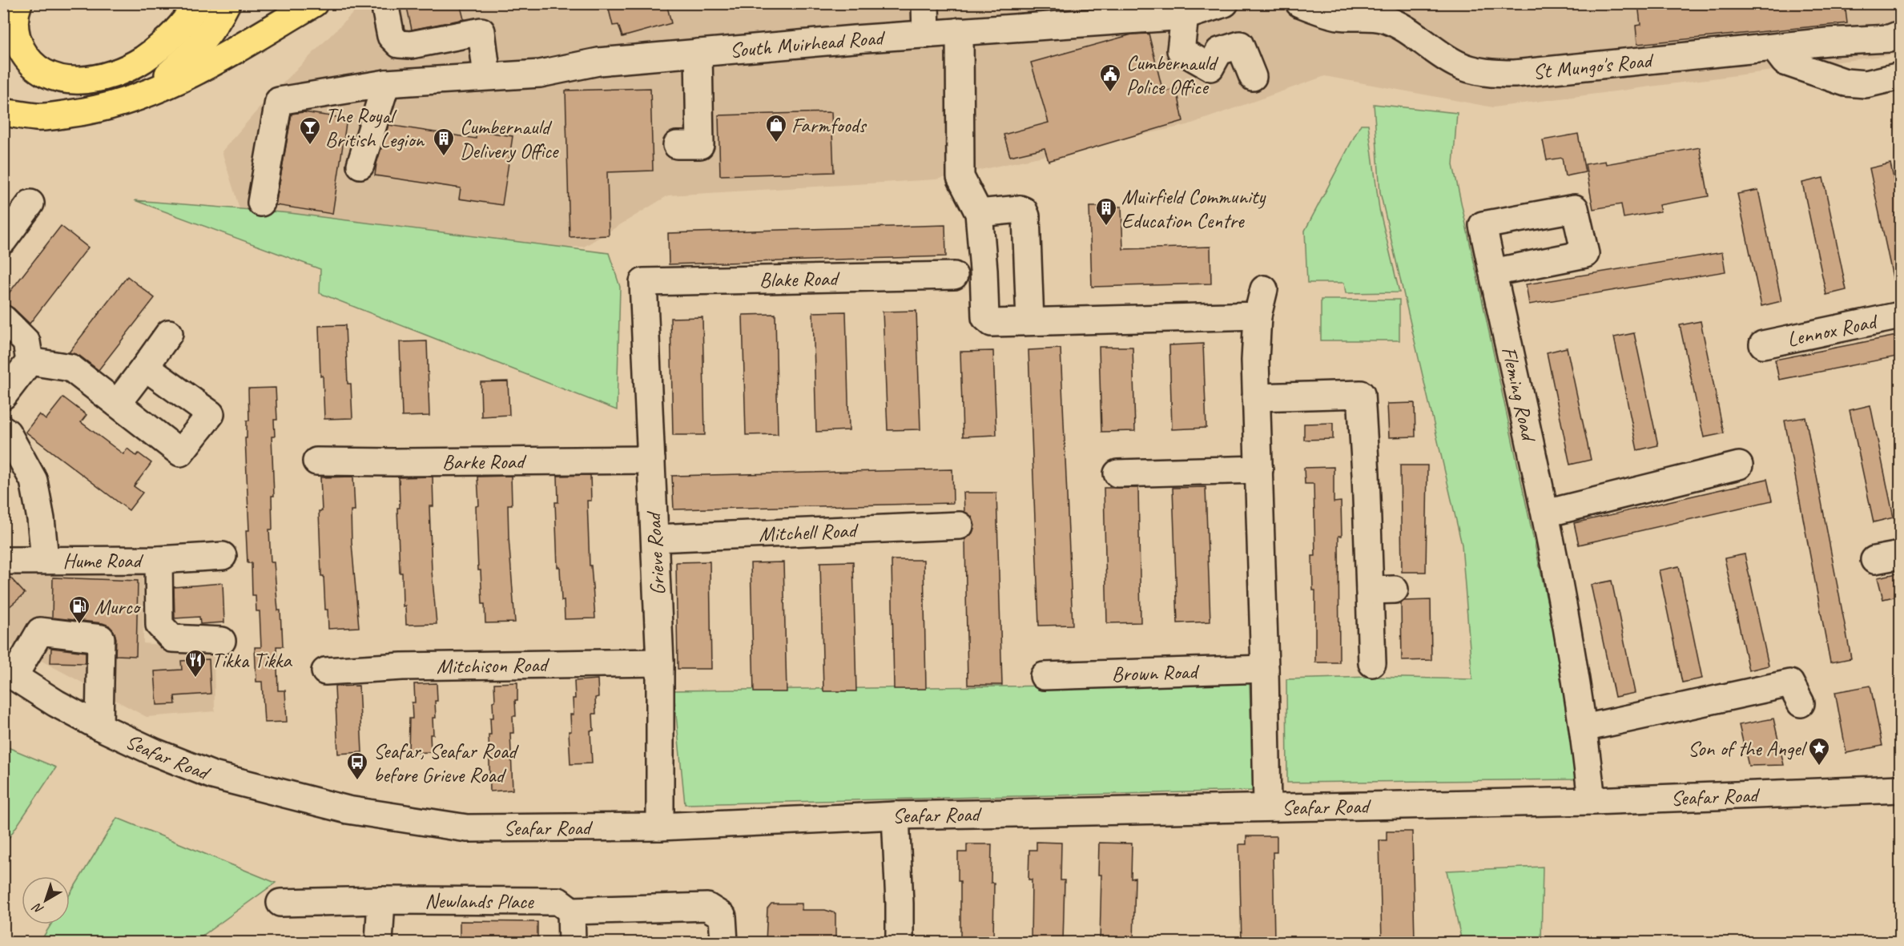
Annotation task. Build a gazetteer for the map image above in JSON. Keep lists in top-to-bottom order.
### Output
{
  "streets": {
    "street": [
      "South Muirhead Road",
      "St Mungo's Road",
      "Blake Road",
      "Lennox Road",
      "Fleming Road",
      "Barke Road",
      "Mitchell Road",
      "Grieve Road",
      "Hume Road",
      "Mitchison Road",
      "Brown Road",
      "Seafar Road",
      "Newlands Place"
    ]
  },
  "crossings": [
    ["Blake Road", "Grieve Road"],
    ["Fleming Road", "Seafar Road"],
    ["Barke Road", "Grieve Road"],
    ["Mitchell Road", "Grieve Road"],
    ["Grieve Road", "Mitchison Road"],
    ["Grieve Road", "Seafar Road"]
  ],
  "places": {
    "public building": ["Cumbernauld Police Office"],
    "shop": ["Farmfoods"],
    "bar": ["The Royal British Legion"],
    "building": ["Cumbernauld Delivery Office", "Muirfield Community Education Centre"],
    "fuel station": ["Murco"],
    "restaurant": ["Tikka Tikka"],
    "place": ["Son of the Angel"],
    "bus stop": ["Seafar, Seafar Road before Grieve Road"]
  },
  "north": "bottom left"
}
